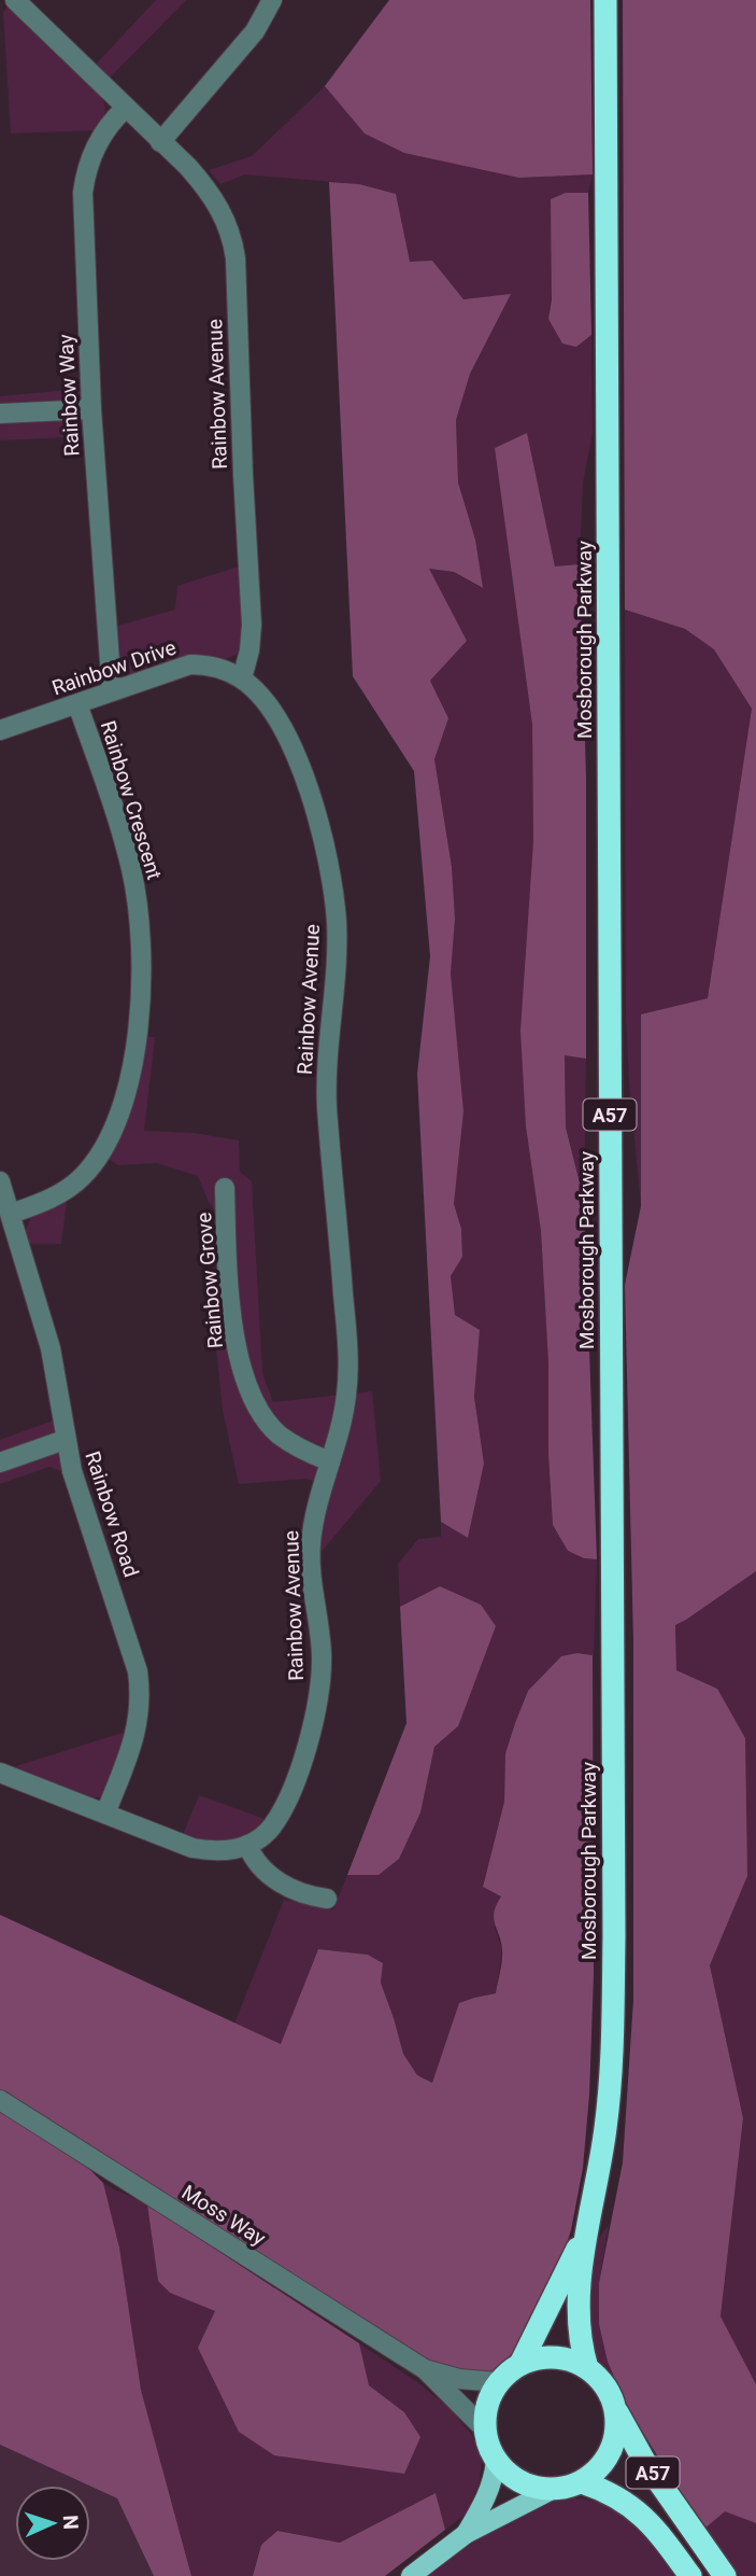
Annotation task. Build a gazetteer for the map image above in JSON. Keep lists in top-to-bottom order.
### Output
{
  "streets": {
    "highway": ["Mosborough Parkway", "A57"],
    "street": [
      "Rainbow Avenue",
      "Rainbow Way",
      "Rainbow Drive",
      "Rainbow Crescent",
      "Rainbow Grove",
      "Rainbow Road",
      "Moss Way"
    ]
  },
  "crossings": [
    ["Rainbow Avenue", "Rainbow Way"],
    ["Rainbow Avenue", "Rainbow Drive"],
    ["Rainbow Avenue", "Rainbow Grove"],
    ["Rainbow Way", "Rainbow Drive"],
    ["Mosborough Parkway", "A57"],
    ["Mosborough Parkway", "Moss Way"],
    ["Rainbow Drive", "Rainbow Crescent"],
    ["Rainbow Crescent", "Rainbow Road"],
    ["A57", "Moss Way"]
  ],
  "north": "right"
}
